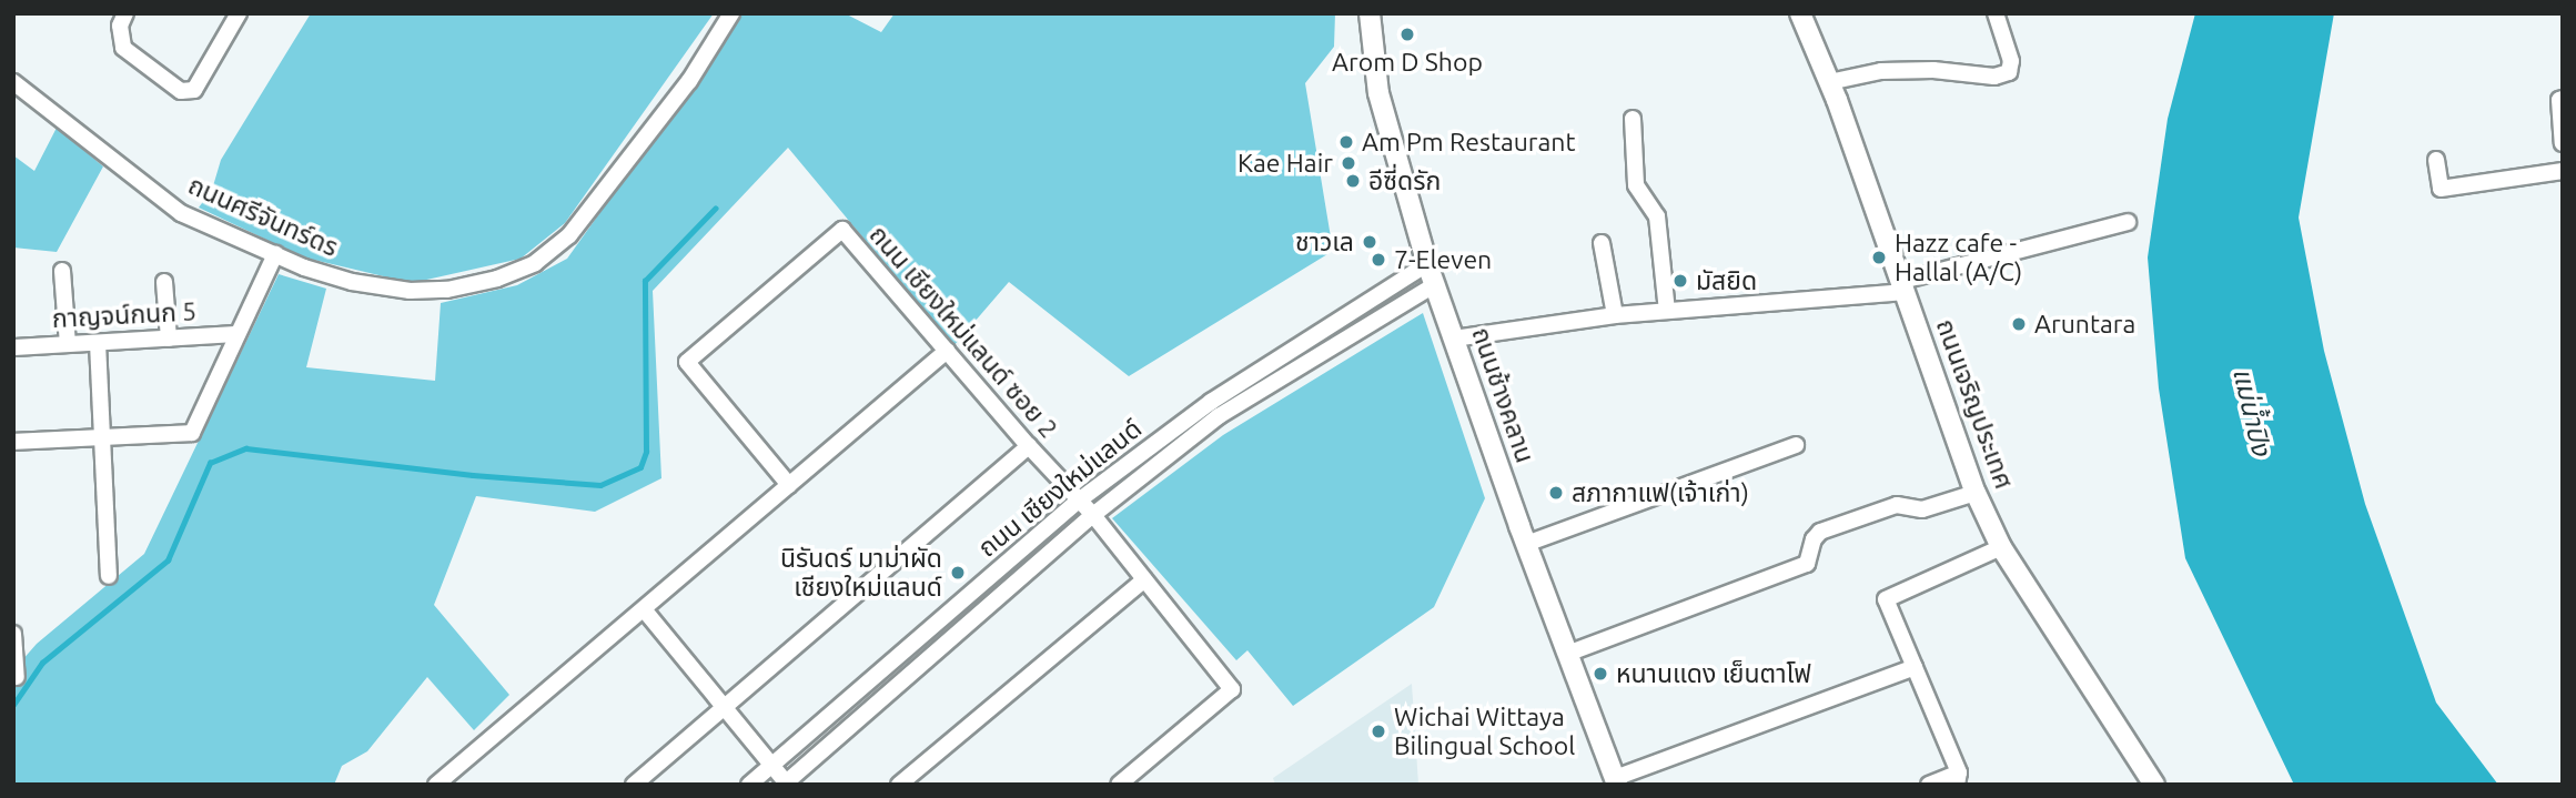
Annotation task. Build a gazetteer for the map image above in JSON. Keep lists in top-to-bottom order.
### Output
{
  "streets": {
    "street": [
      "ถนนศรีจันทร์ดร",
      "กาญจน์กนก 5",
      "ถนน เชียงใหม่แลนด์ ซอย 2",
      "ถนนช้างคลาน",
      "ถนนเจริญประเทศ",
      "ถนน เชียงใหม่แลนด์"
    ]
  },
  "crossings": [
    ["ถนน เชียงใหม่แลนด์ ซอย 2", "ถนน เชียงใหม่แลนด์"],
    ["ถนนช้างคลาน", "ถนน เชียงใหม่แลนด์"]
  ],
  "water": ["แม่น้ำปิง"],
  "places": [
    "Arom D Shop",
    "Am Pm Restaurant",
    "Kae Hair",
    "อีซี่ดรัก",
    "ชาวเล",
    "Hazz cafe - Hallal (A/C)",
    "7-Eleven",
    "มัสยิด",
    "Aruntara",
    "สภากาแฟ(เจ้าเก่า)",
    "นิรันดร์ มาม่าผัด เชียงใหม่แลนด์",
    "หนานแดง เย็นตาโฟ",
    "Wichai Wittaya Bilingual School"
  ]
}
